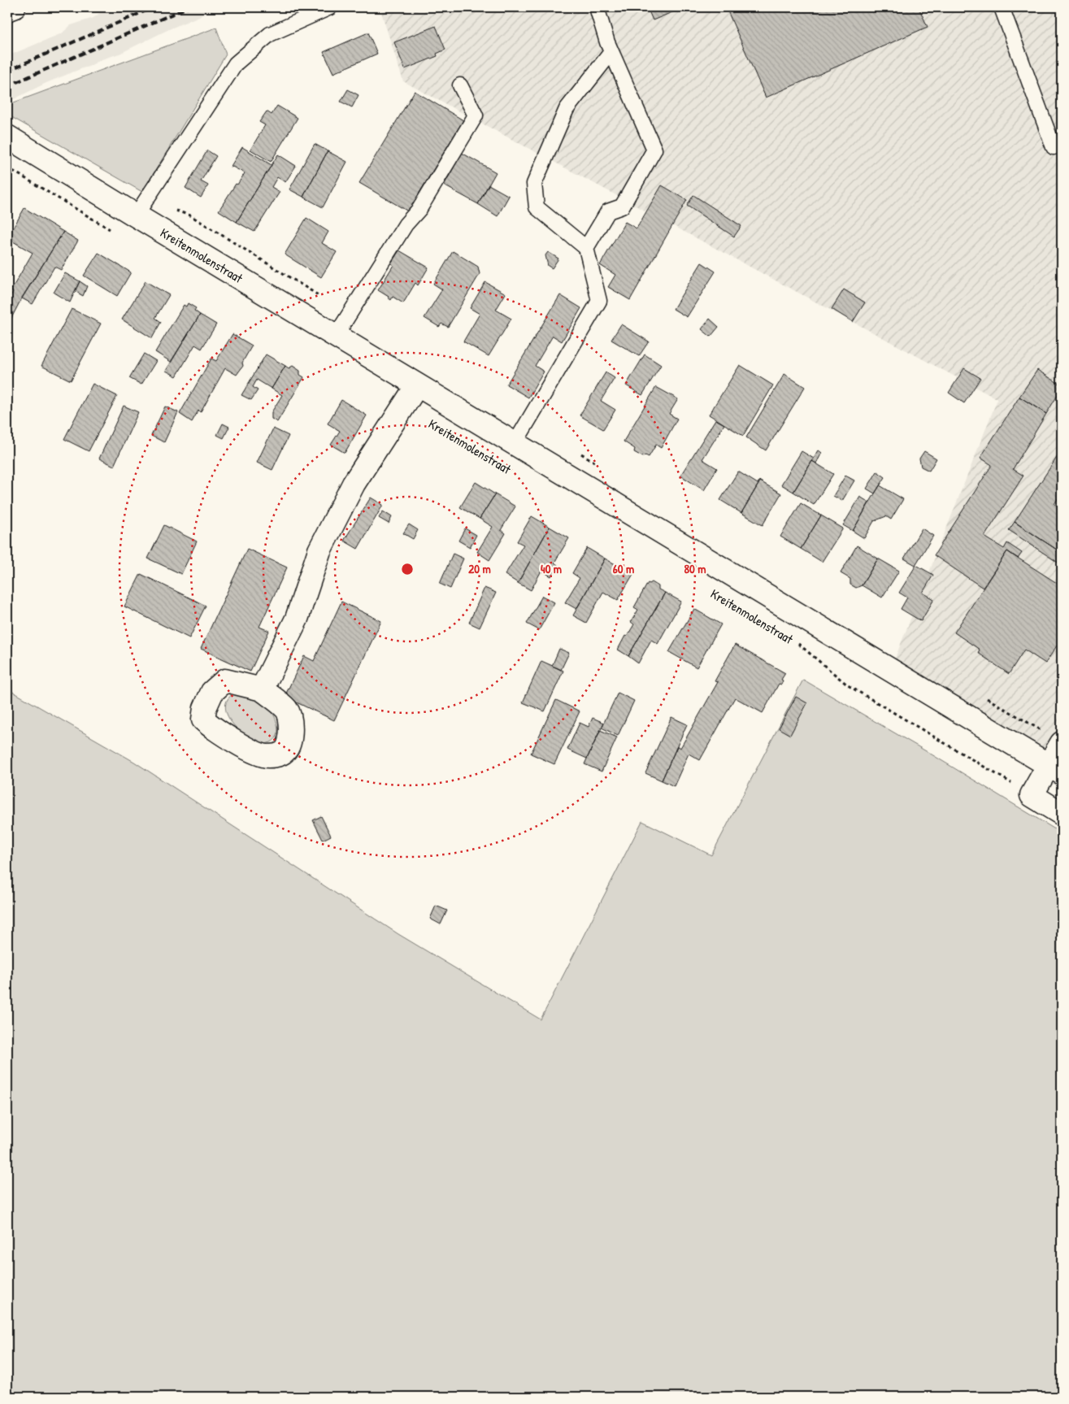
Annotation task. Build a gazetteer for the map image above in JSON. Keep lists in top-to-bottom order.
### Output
{
  "streets": {
    "street": ["Kreitenmolenstraat"]
  },
  "rings": [
    "20 m",
    "40 m",
    "60 m",
    "80 m"
  ]
}
